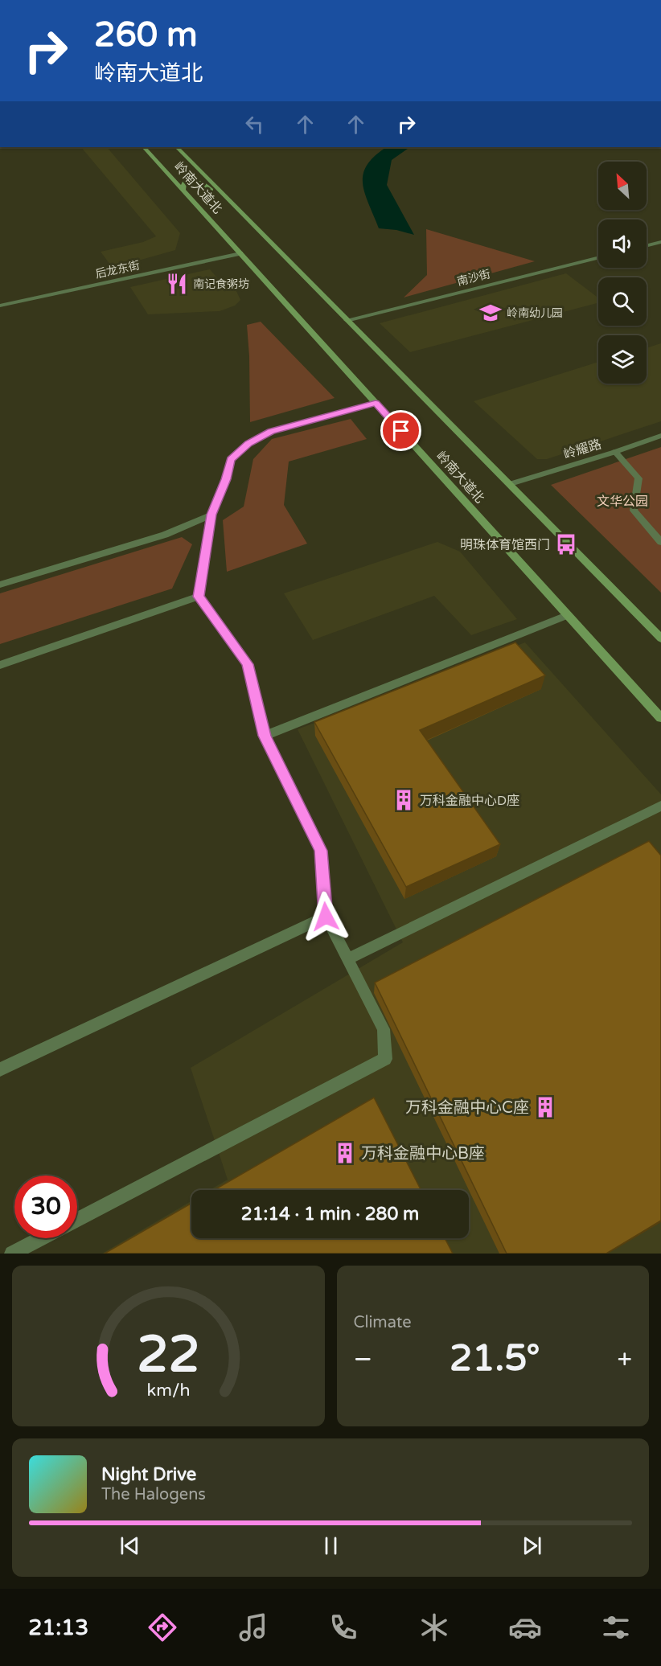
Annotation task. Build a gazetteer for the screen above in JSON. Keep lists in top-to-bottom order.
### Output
{
  "streets": {
    "main road": ["岭南大道北"],
    "street": ["后龙东街", "南沙街", "岭耀路"]
  },
  "crossings": [
    ["岭南大道北", "后龙东街"],
    ["岭南大道北", "南沙街"],
    ["岭南大道北", "岭耀路"]
  ],
  "parks": ["文华公园"],
  "places": {
    "restaurant": ["南记食粥坊"],
    "school or university": ["岭南幼儿园"],
    "bus stop": ["明珠体育馆西门"],
    "building": ["万科金融中心D座", "万科金融中心C座", "万科金融中心B座"]
  },
  "north": "top left",
  "page": {
    "turn": ["260 m", "岭南大道北"],
    "limit": "30",
    "trip": "21:14 · 1 min · 280 m",
    "tile": "Climate",
    "heat": ["−", "21.5°", "+"],
    "song": ["Night Drive", "The Halogens"],
    "tabs": "21:13",
    "gauge": ["22", "km/h"]
  }
}
